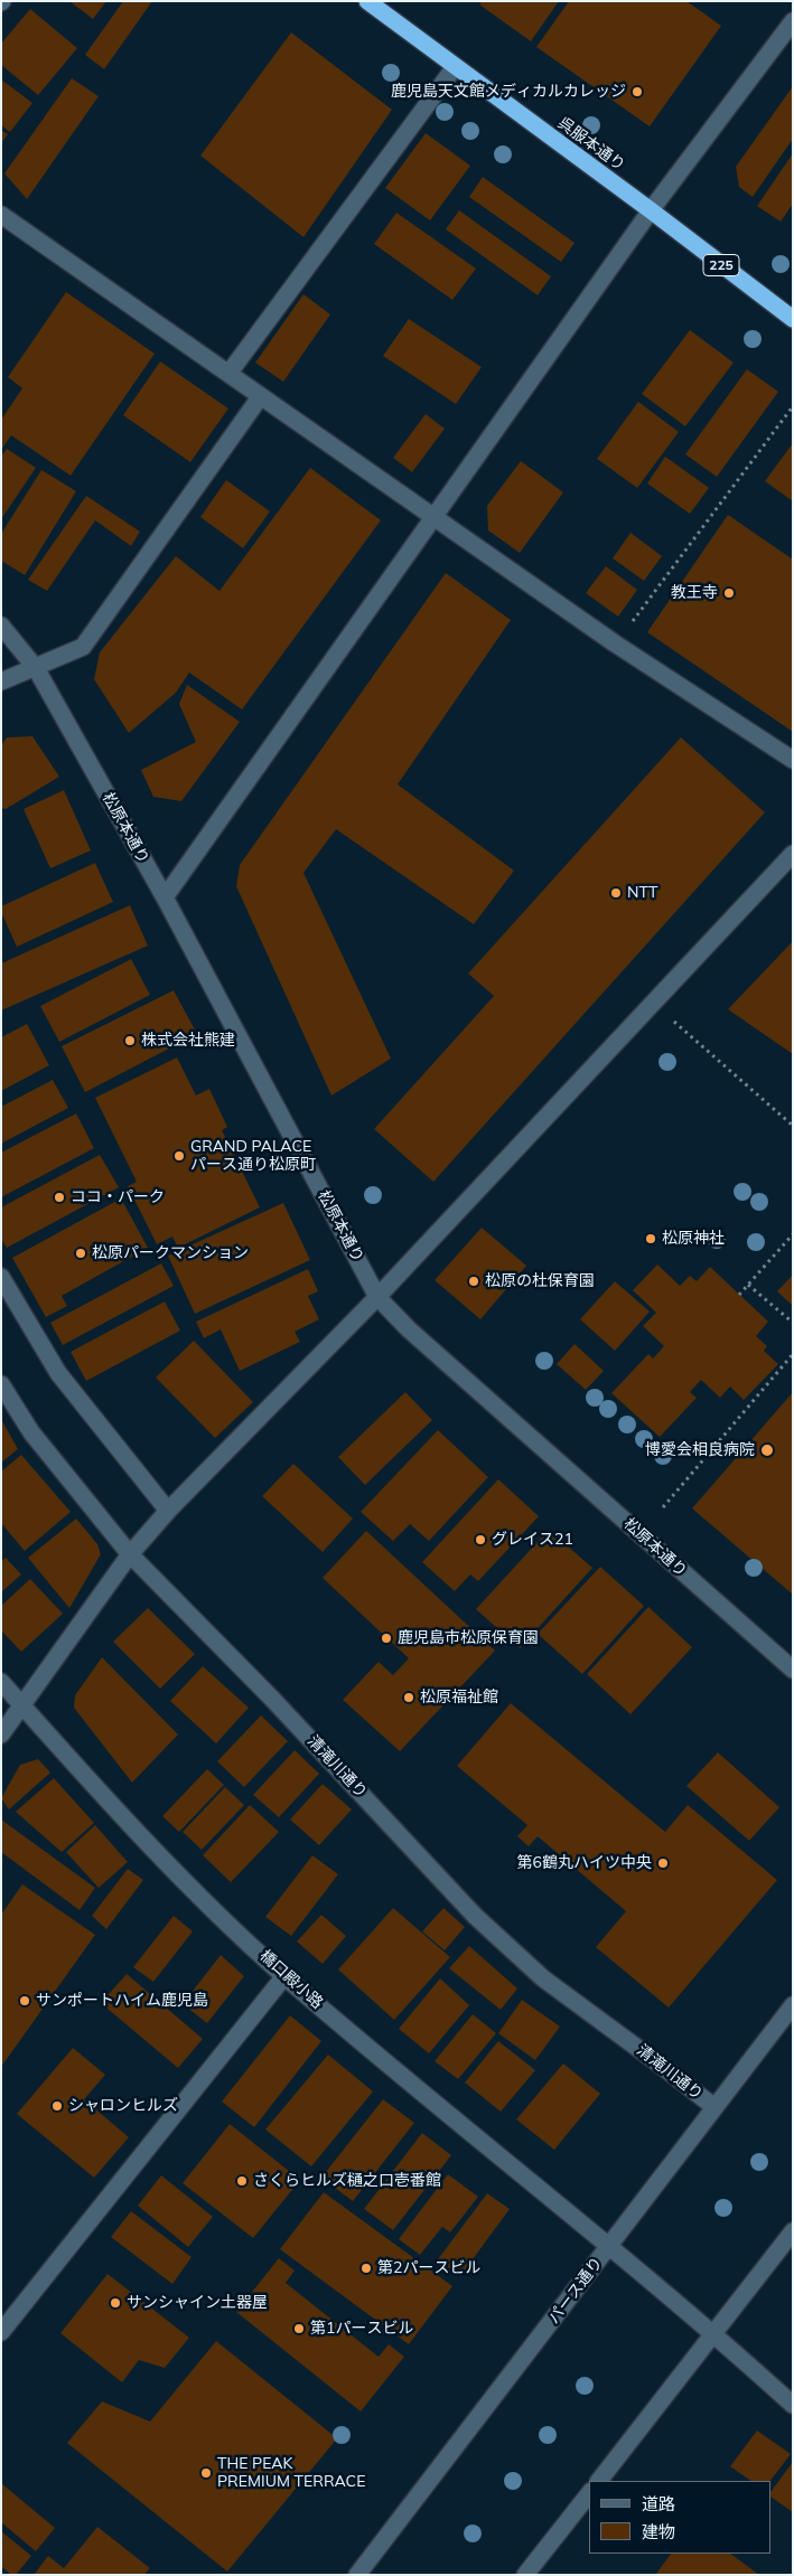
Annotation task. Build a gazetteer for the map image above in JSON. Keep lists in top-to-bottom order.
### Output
{
  "streets": {
    "highway": ["呉服本通り", "225"],
    "street": [
      "松原本通り",
      "清滝川通り",
      "橋口殿小路",
      "パース通り"
    ]
  },
  "crossings": [
    ["清滝川通り", "パース通り"],
    ["橋口殿小路", "パース通り"]
  ],
  "places": [
    "鹿児島天文館メディカルカレッジ",
    "教王寺",
    "NTT",
    "株式会社熊建",
    "GRAND PALACE パース通り松原町",
    "ココ・パーク",
    "松原神社",
    "松原パークマンション",
    "松原の杜保育園",
    "博愛会相良病院",
    "グレイス21",
    "鹿児島市松原保育園",
    "松原福祉館",
    "第6鶴丸ハイツ中央",
    "サンポートハイム鹿児島",
    "シャロンヒルズ",
    "さくらヒルズ樋之口壱番館",
    "第2パースビル",
    "サンシャイン土器屋",
    "第1パースビル",
    "THE PEAK PREMIUM TERRACE"
  ],
  "legend": ["道路", "建物"]
}
